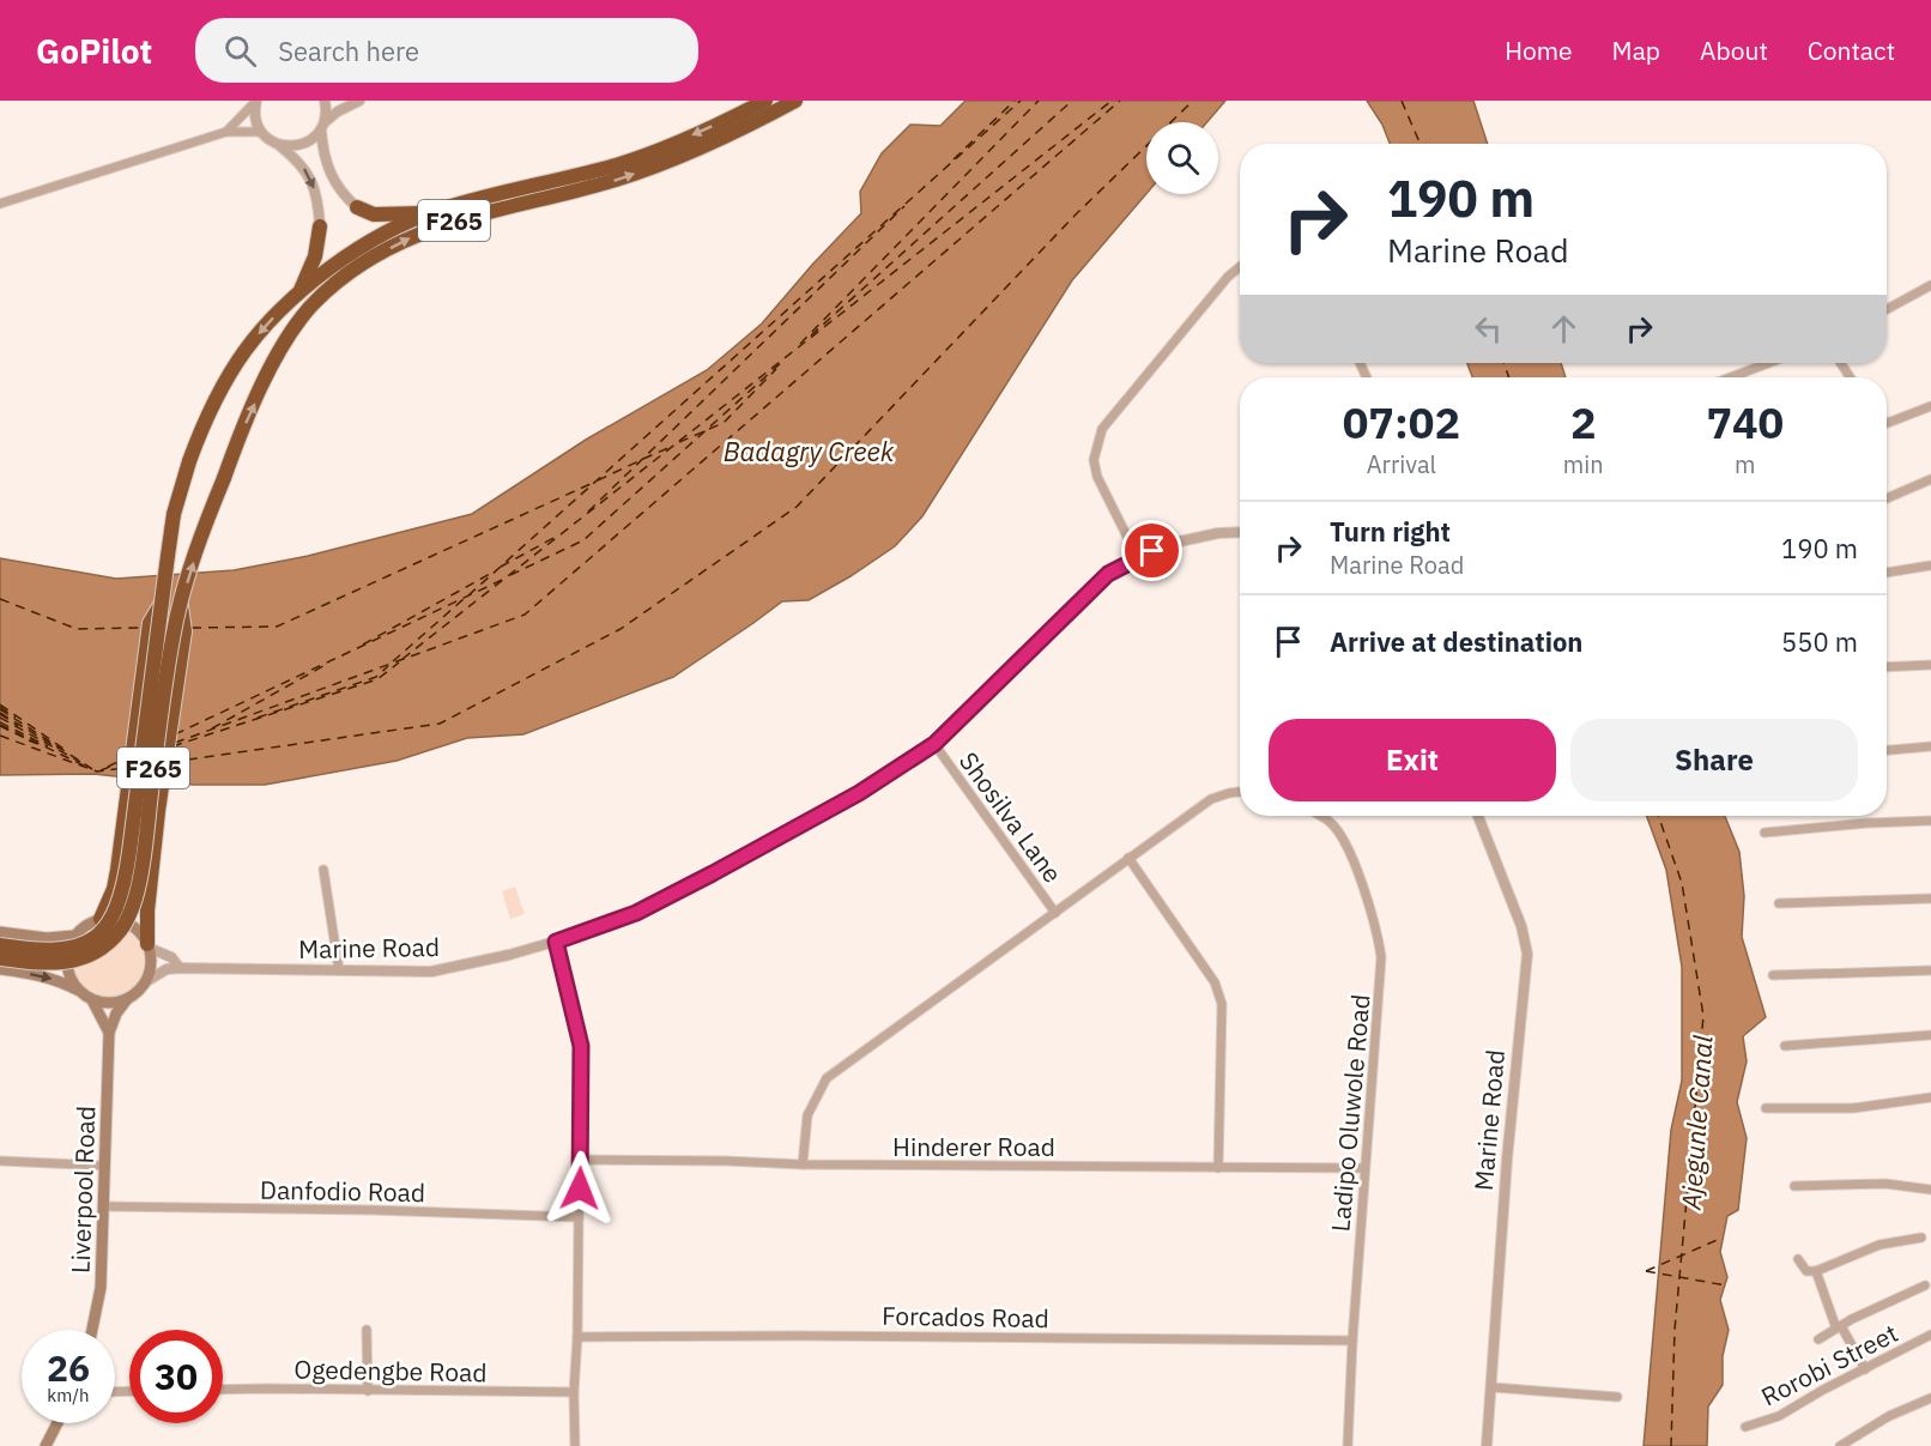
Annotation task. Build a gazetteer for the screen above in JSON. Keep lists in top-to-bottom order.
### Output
{
  "streets": {
    "highway": ["F265"],
    "main road": ["Liverpool Road"],
    "street": [
      "Shosilva Lane",
      "Marine Road",
      "Ladipo Oluwole Road",
      "Hinderer Road",
      "Danfodio Road",
      "Forcados Road",
      "Rorobi Street",
      "Ogedengbe Road"
    ]
  },
  "crossings": [
    ["Shosilva Lane", "Marine Road"],
    ["Ladipo Oluwole Road", "Hinderer Road"],
    ["Ladipo Oluwole Road", "Forcados Road"],
    ["Liverpool Road", "Danfodio Road"]
  ],
  "water": ["Badagry Creek", "Ajegunle Canal"],
  "page": {
    "header": "GoPilot",
    "search": "Search here",
    "nav": [
      "Home",
      "Map",
      "About",
      "Contact"
    ],
    "turn": ["190 m", "Marine Road"],
    "eta": [
      "07:02",
      "Arrival",
      "2",
      "min",
      "740",
      "m"
    ],
    "list": [
      {
        "name": "Turn right",
        "note": "Marine Road",
        "value": "190 m"
      },
      {
        "name": "Arrive at destination",
        "value": "550 m"
      }
    ],
    "buttons": ["Exit", "Share"],
    "speed": "26 km/h",
    "limit": "30"
  }
}
